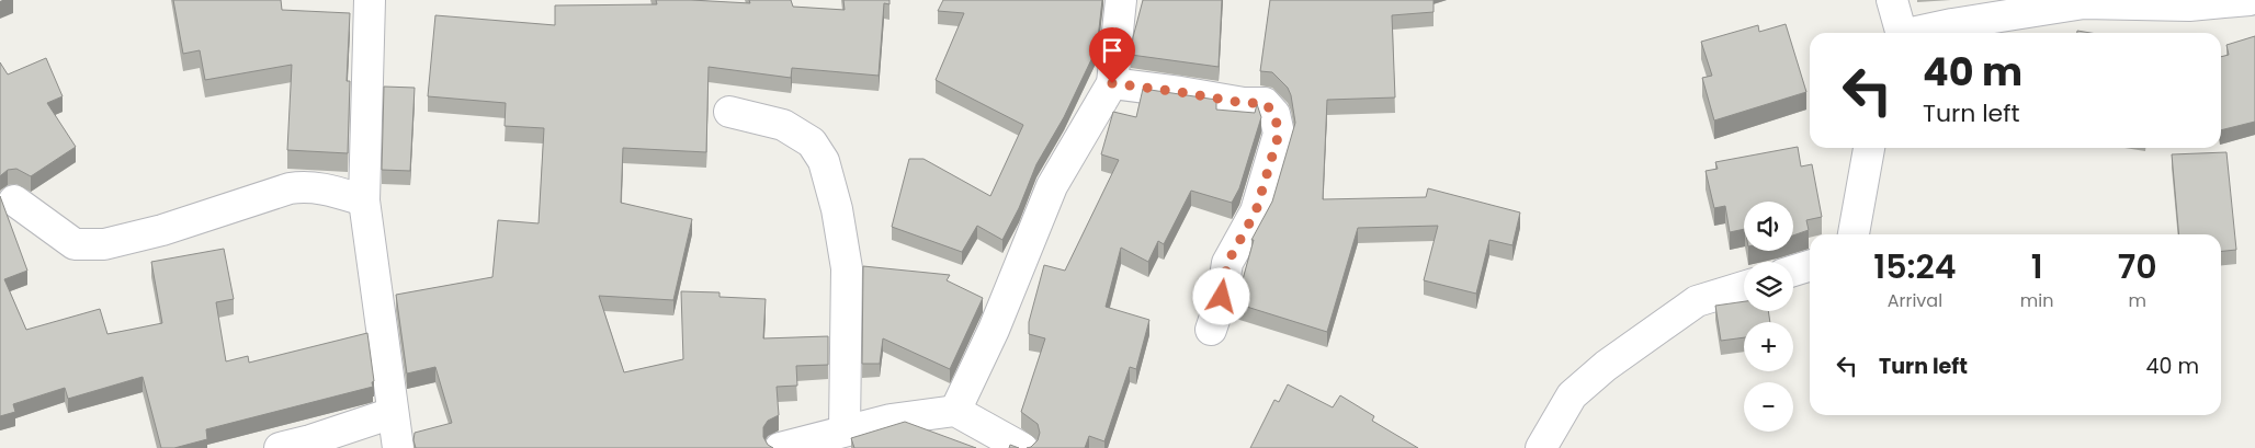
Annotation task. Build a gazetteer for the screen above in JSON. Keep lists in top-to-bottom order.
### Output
{
  "page": {
    "turn": ["40 m", "Turn left"],
    "map_buttons": ["+", "−"],
    "eta": [
      "15:24",
      "Arrival",
      "1",
      "min",
      "70",
      "m"
    ],
    "list": [
      {
        "name": "Turn left",
        "value": "40 m"
      }
    ]
  }
}
